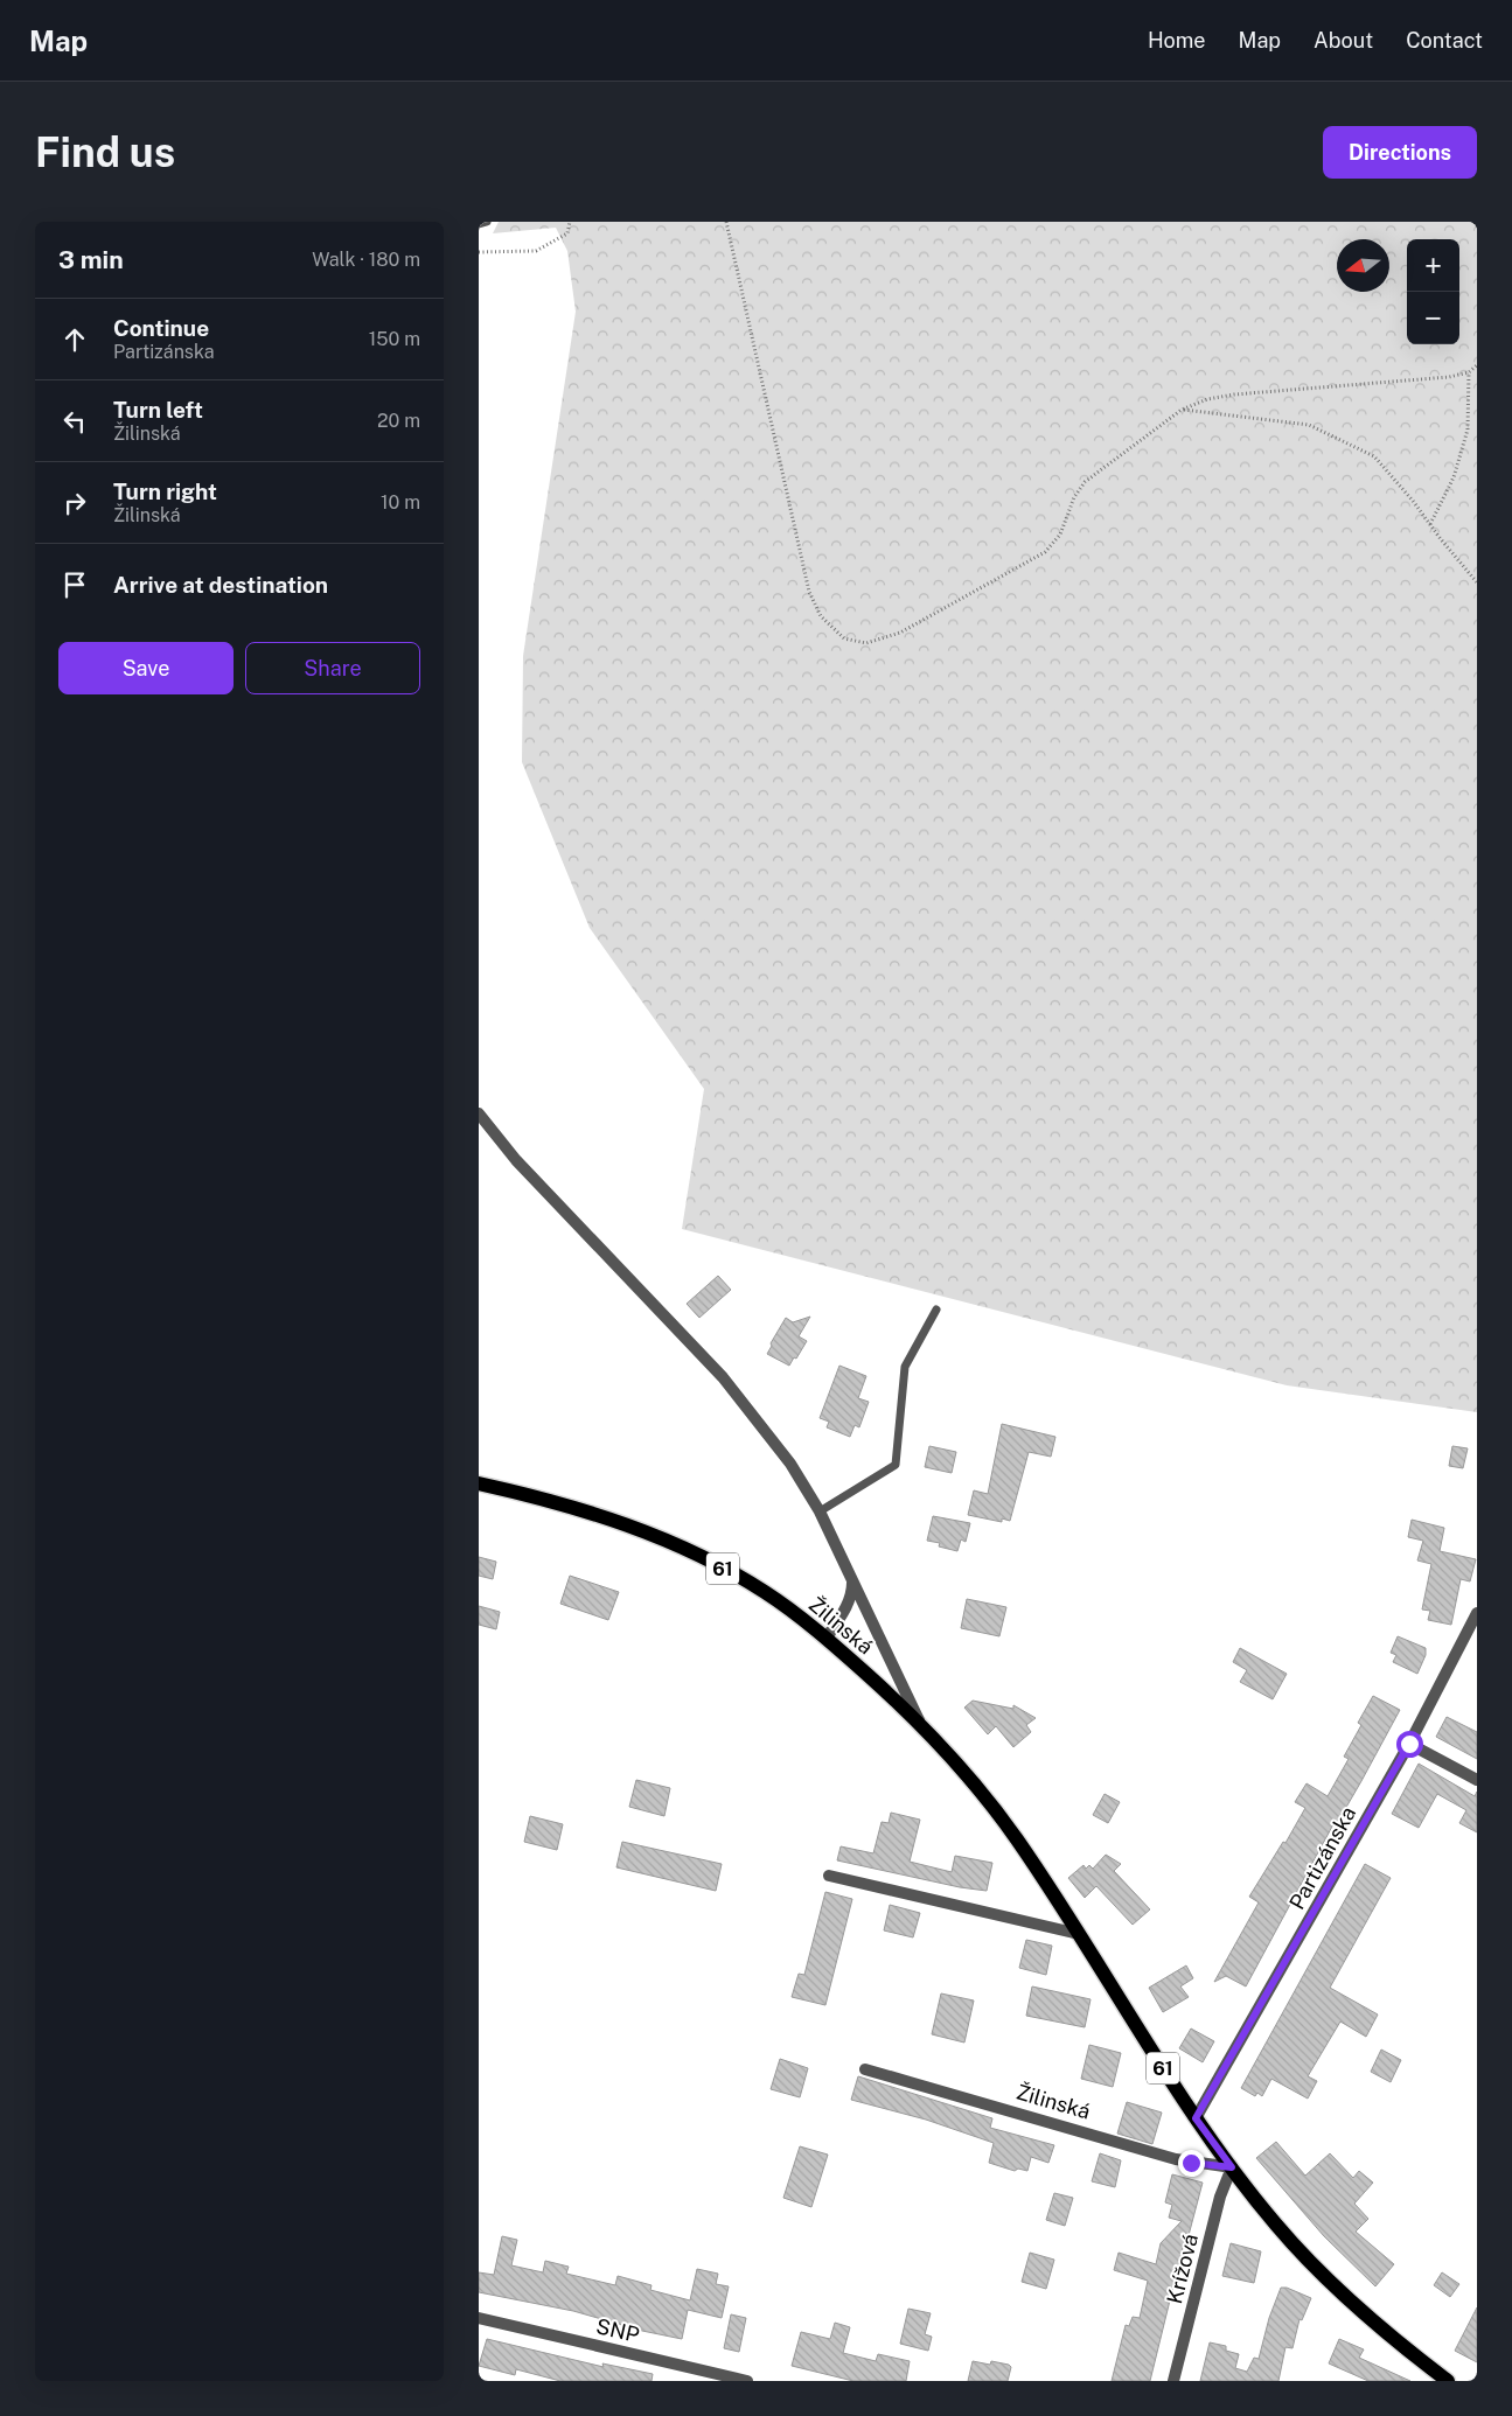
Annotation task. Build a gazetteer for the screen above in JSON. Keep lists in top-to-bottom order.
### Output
{
  "streets": {
    "main road": ["61", "Žilinská"],
    "street": ["Partizánska", "Krížová", "SNP"]
  },
  "crossings": [
    ["Žilinská", "Partizánska"],
    ["Žilinská", "Krížová"]
  ],
  "north": "left",
  "page": {
    "header": "Map",
    "nav": [
      "Home",
      "Map",
      "About",
      "Contact"
    ],
    "buttons": [
      "Directions",
      ["Save", "Share"]
    ],
    "title": "Find us",
    "heading": ["3 min", "Walk · 180 m"],
    "map_buttons": ["+", "−"],
    "list": [
      ["Continue", "Partizánska", "150 m"],
      ["Turn left", "Žilinská", "20 m"],
      ["Turn right", "Žilinská", "10 m"],
      "Arrive at destination"
    ]
  }
}
